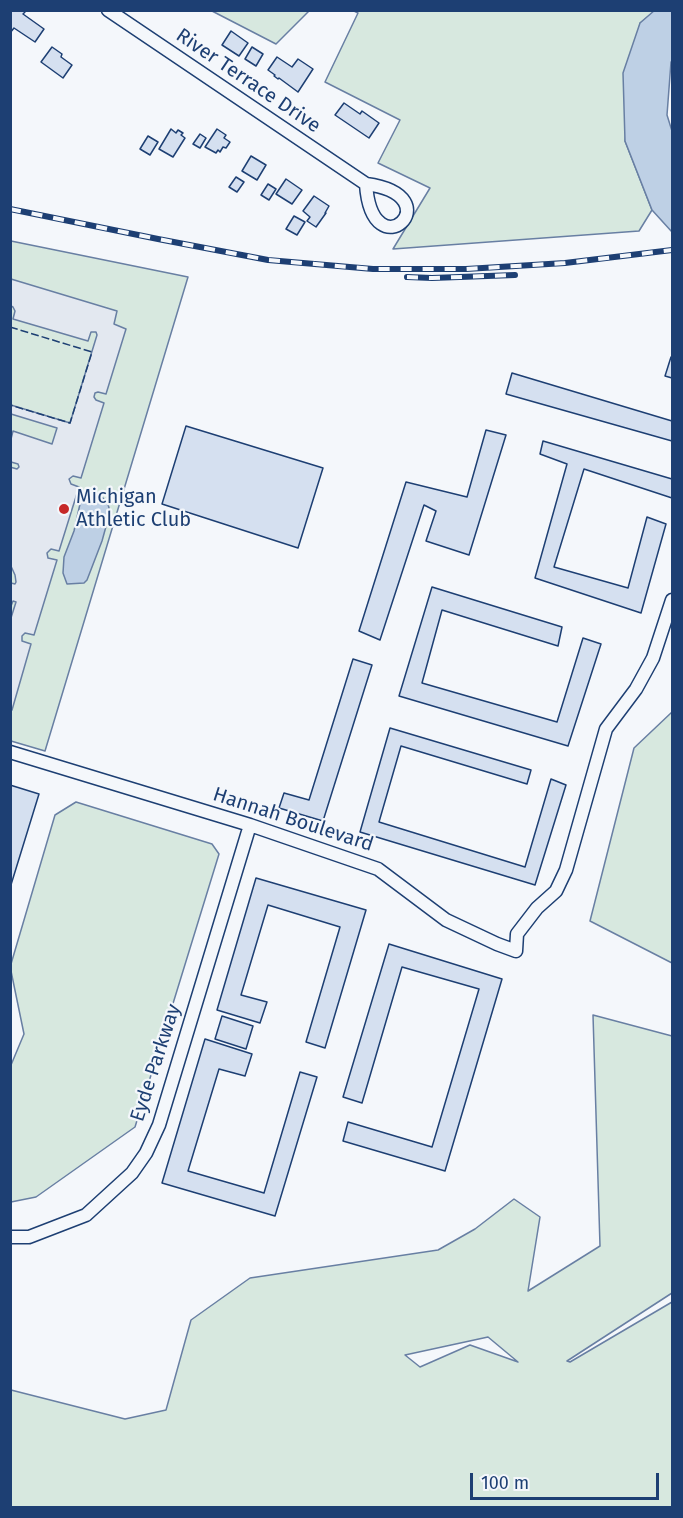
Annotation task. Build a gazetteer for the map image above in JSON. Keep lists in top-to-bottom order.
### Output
{
  "streets": {
    "street": ["River Terrace Drive", "Hannah Boulevard", "Eyde Parkway"]
  },
  "crossings": [
    ["Hannah Boulevard", "Eyde Parkway"]
  ],
  "places": ["Michigan Athletic Club"],
  "scale_bar": "100 m"
}
